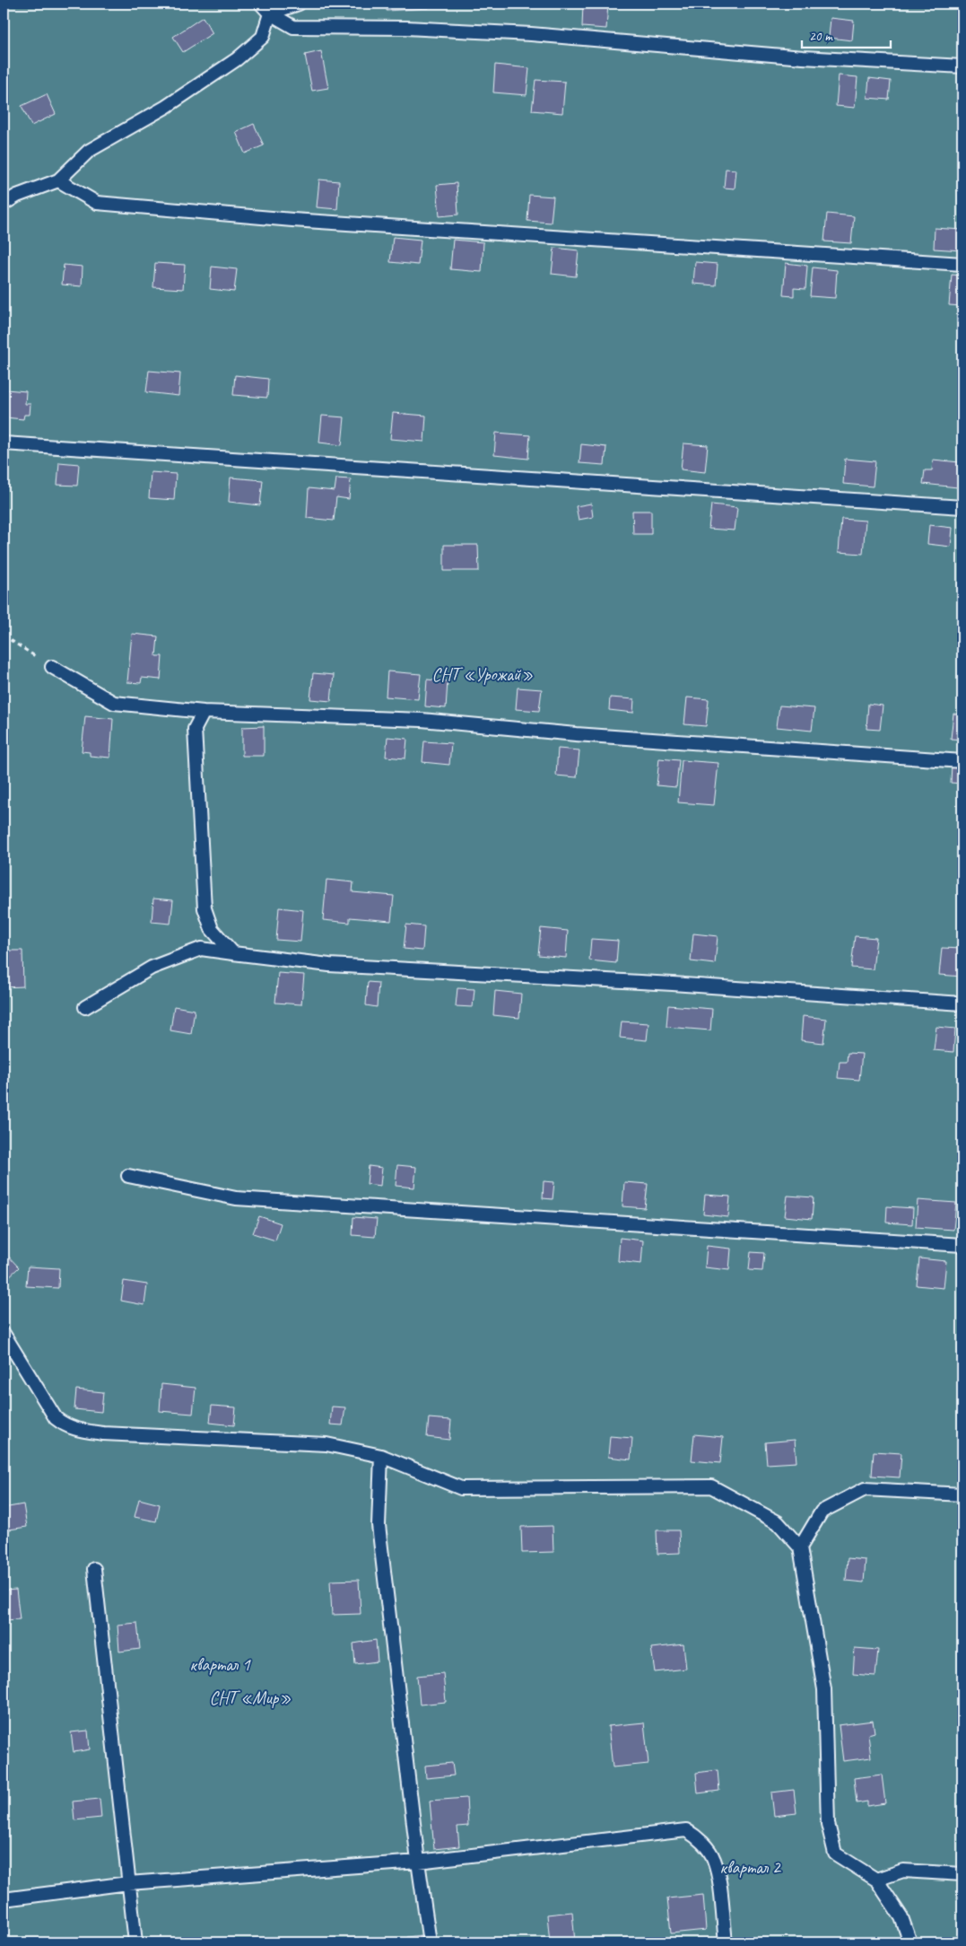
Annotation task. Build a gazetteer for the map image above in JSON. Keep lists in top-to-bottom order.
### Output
{
  "parks": [
    "СНТ «Урожай»",
    "квартал 1",
    "СНТ «Мир»",
    "квартал 2"
  ],
  "scale_bar": "20 m"
}
